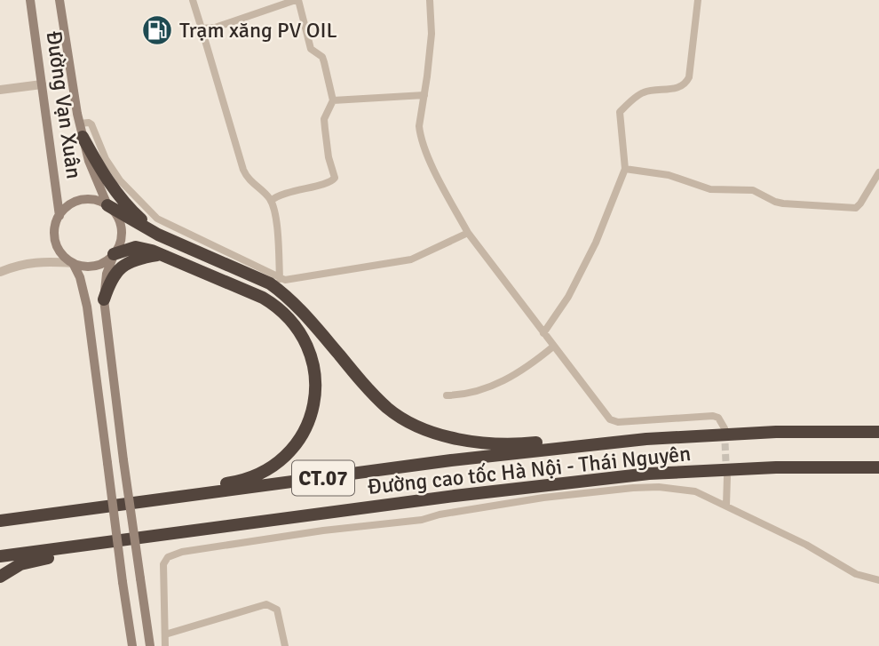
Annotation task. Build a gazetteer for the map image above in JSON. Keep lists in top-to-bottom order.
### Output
{
  "streets": {
    "highway": ["Đường cao tốc Hà Nội - Thái Nguyên", "CT.07"],
    "main road": ["Đường Vạn Xuân"]
  },
  "places": {
    "fuel station": ["Trạm xăng PV OIL"]
  }
}
